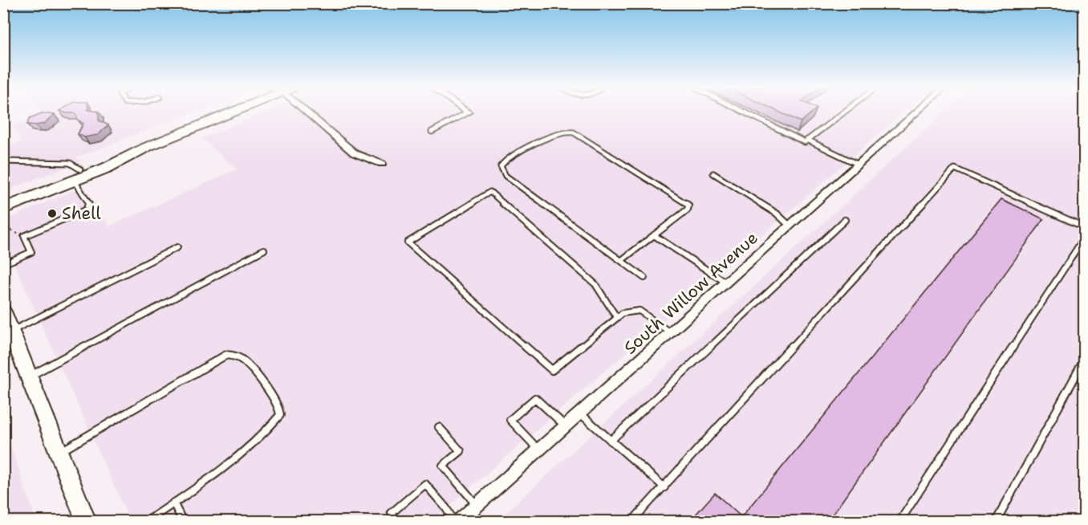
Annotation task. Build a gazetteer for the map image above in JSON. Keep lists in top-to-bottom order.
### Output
{
  "streets": {
    "street": ["South Willow Avenue"]
  },
  "places": ["Shell"]
}
